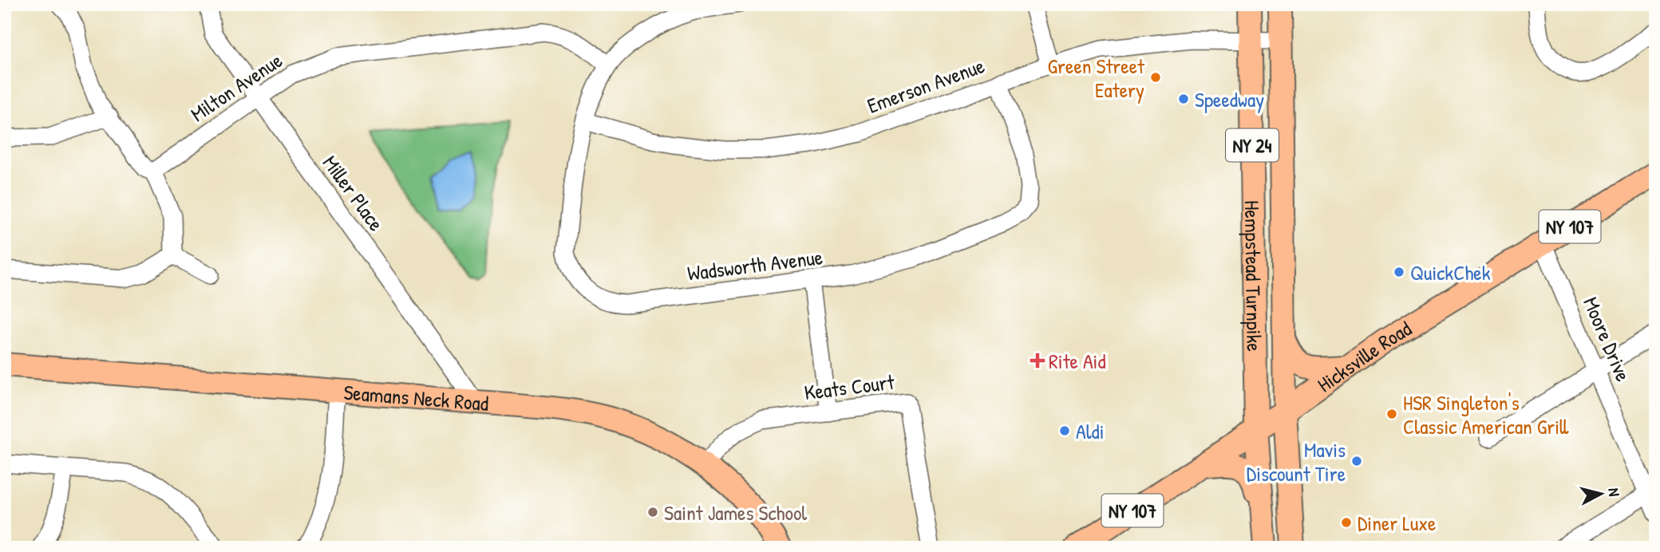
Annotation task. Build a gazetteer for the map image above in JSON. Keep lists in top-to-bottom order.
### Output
{
  "streets": {
    "main road": [
      "NY 24",
      "NY 107",
      "Hempstead Turnpike",
      "Hicksville Road",
      "Seamans Neck Road"
    ],
    "street": [
      "Emerson Avenue",
      "Milton Avenue",
      "Miller Place",
      "Wadsworth Avenue",
      "Moore Drive",
      "Keats Court"
    ]
  },
  "crossings": [
    ["Emerson Avenue", "Wadsworth Avenue"],
    ["Emerson Avenue", "Hempstead Turnpike"],
    ["Milton Avenue", "Miller Place"],
    ["Milton Avenue", "Wadsworth Avenue"],
    ["Miller Place", "Seamans Neck Road"],
    ["Hempstead Turnpike", "Hicksville Road"],
    ["Moore Drive", "Hicksville Road"],
    ["Keats Court", "Seamans Neck Road"]
  ],
  "places": {
    "other": [
      "Green Street Eatery",
      "Speedway",
      "QuickChek",
      "HSR Singleton's Classic American Grill",
      "Aldi",
      "Mavis Discount Tire",
      "Saint James School",
      "Diner Luxe"
    ],
    "health": ["Rite Aid"]
  },
  "north": "right"
}
